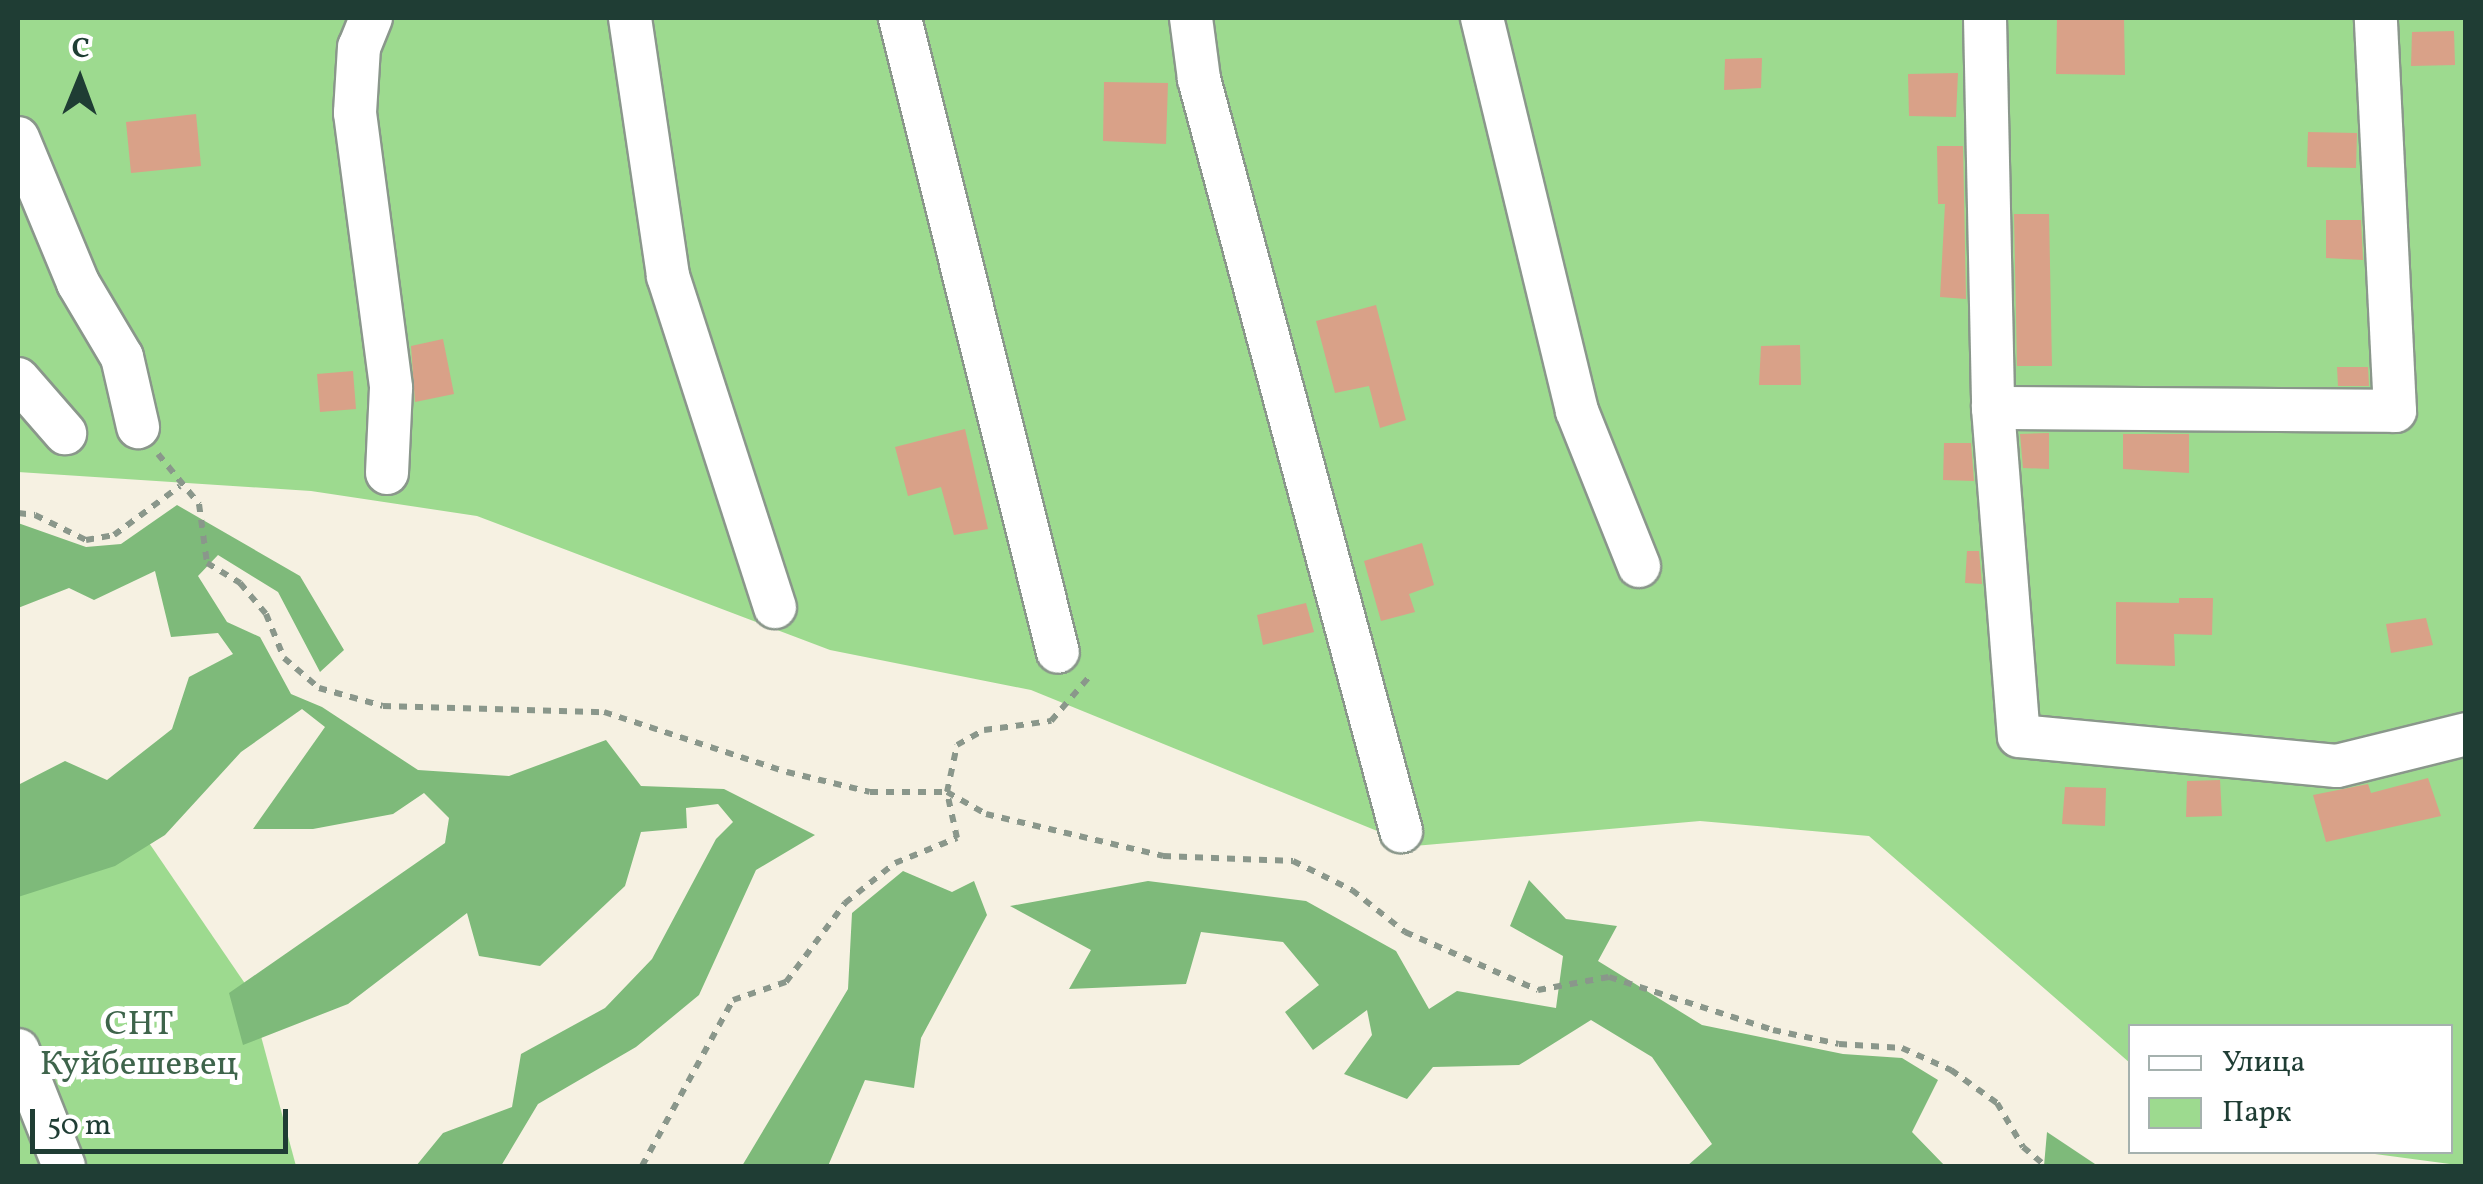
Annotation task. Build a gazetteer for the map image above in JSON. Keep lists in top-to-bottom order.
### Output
{
  "parks": ["СНТ Куйбешевец"],
  "legend": ["Улица", "Парк"],
  "scale_bar": "50 m",
  "north": "top"
}
